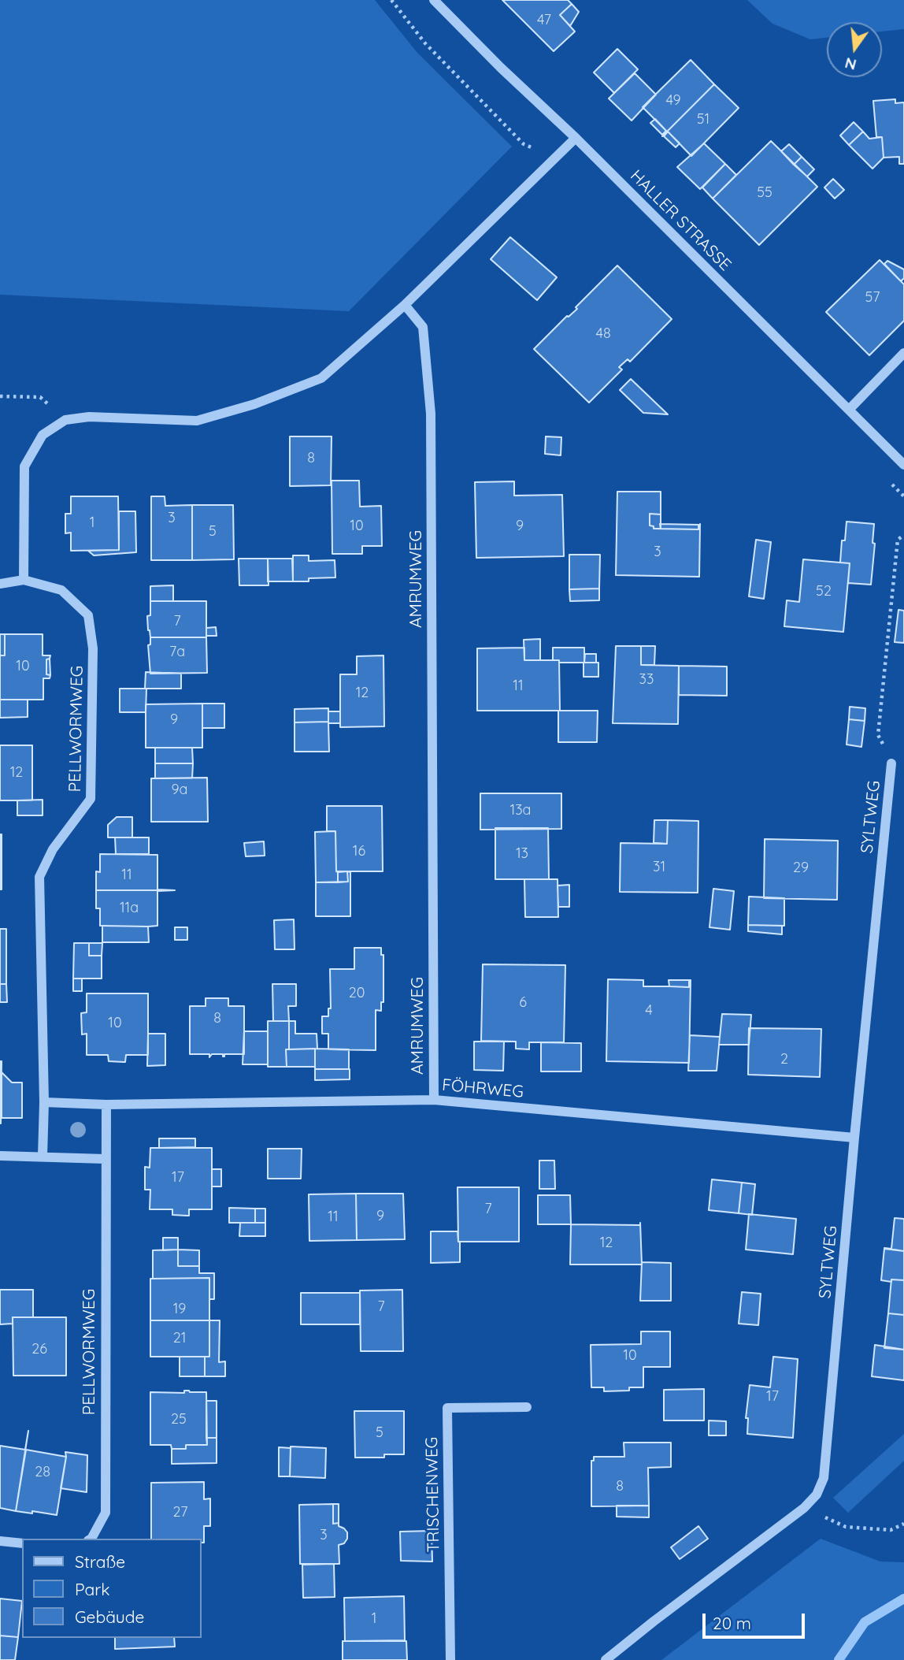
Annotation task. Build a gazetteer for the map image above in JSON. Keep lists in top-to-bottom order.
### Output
{
  "streets": {
    "street": [
      "HALLER STRASSE",
      "AMRUMWEG",
      "PELLWORMWEG",
      "SYLTWEG",
      "FÖHRWEG",
      "TRISCHENWEG"
    ]
  },
  "crossings": [
    ["AMRUMWEG", "FÖHRWEG"],
    ["PELLWORMWEG", "FÖHRWEG"],
    ["SYLTWEG", "FÖHRWEG"]
  ],
  "house_numbers": [
    "47",
    "49",
    "51",
    "55",
    "57",
    "48",
    "8",
    "3",
    "1",
    "10",
    "9",
    "5",
    "3",
    "52",
    "7",
    "7a",
    "10",
    "33",
    "11",
    "12",
    "9",
    "12",
    "9a",
    "13a",
    "16",
    "13",
    "31",
    "29",
    "11",
    "11a",
    "20",
    "6",
    "4",
    "8",
    "10",
    "2",
    "17",
    "7",
    "9",
    "11",
    "12",
    "7",
    "19",
    "21",
    "26",
    "10",
    "17",
    "25",
    "5",
    "28",
    "8",
    "27",
    "3",
    "1"
  ],
  "legend": ["Straße", "Park", "Gebäude"],
  "scale_bar": "20 m",
  "north": "bottom"
}
